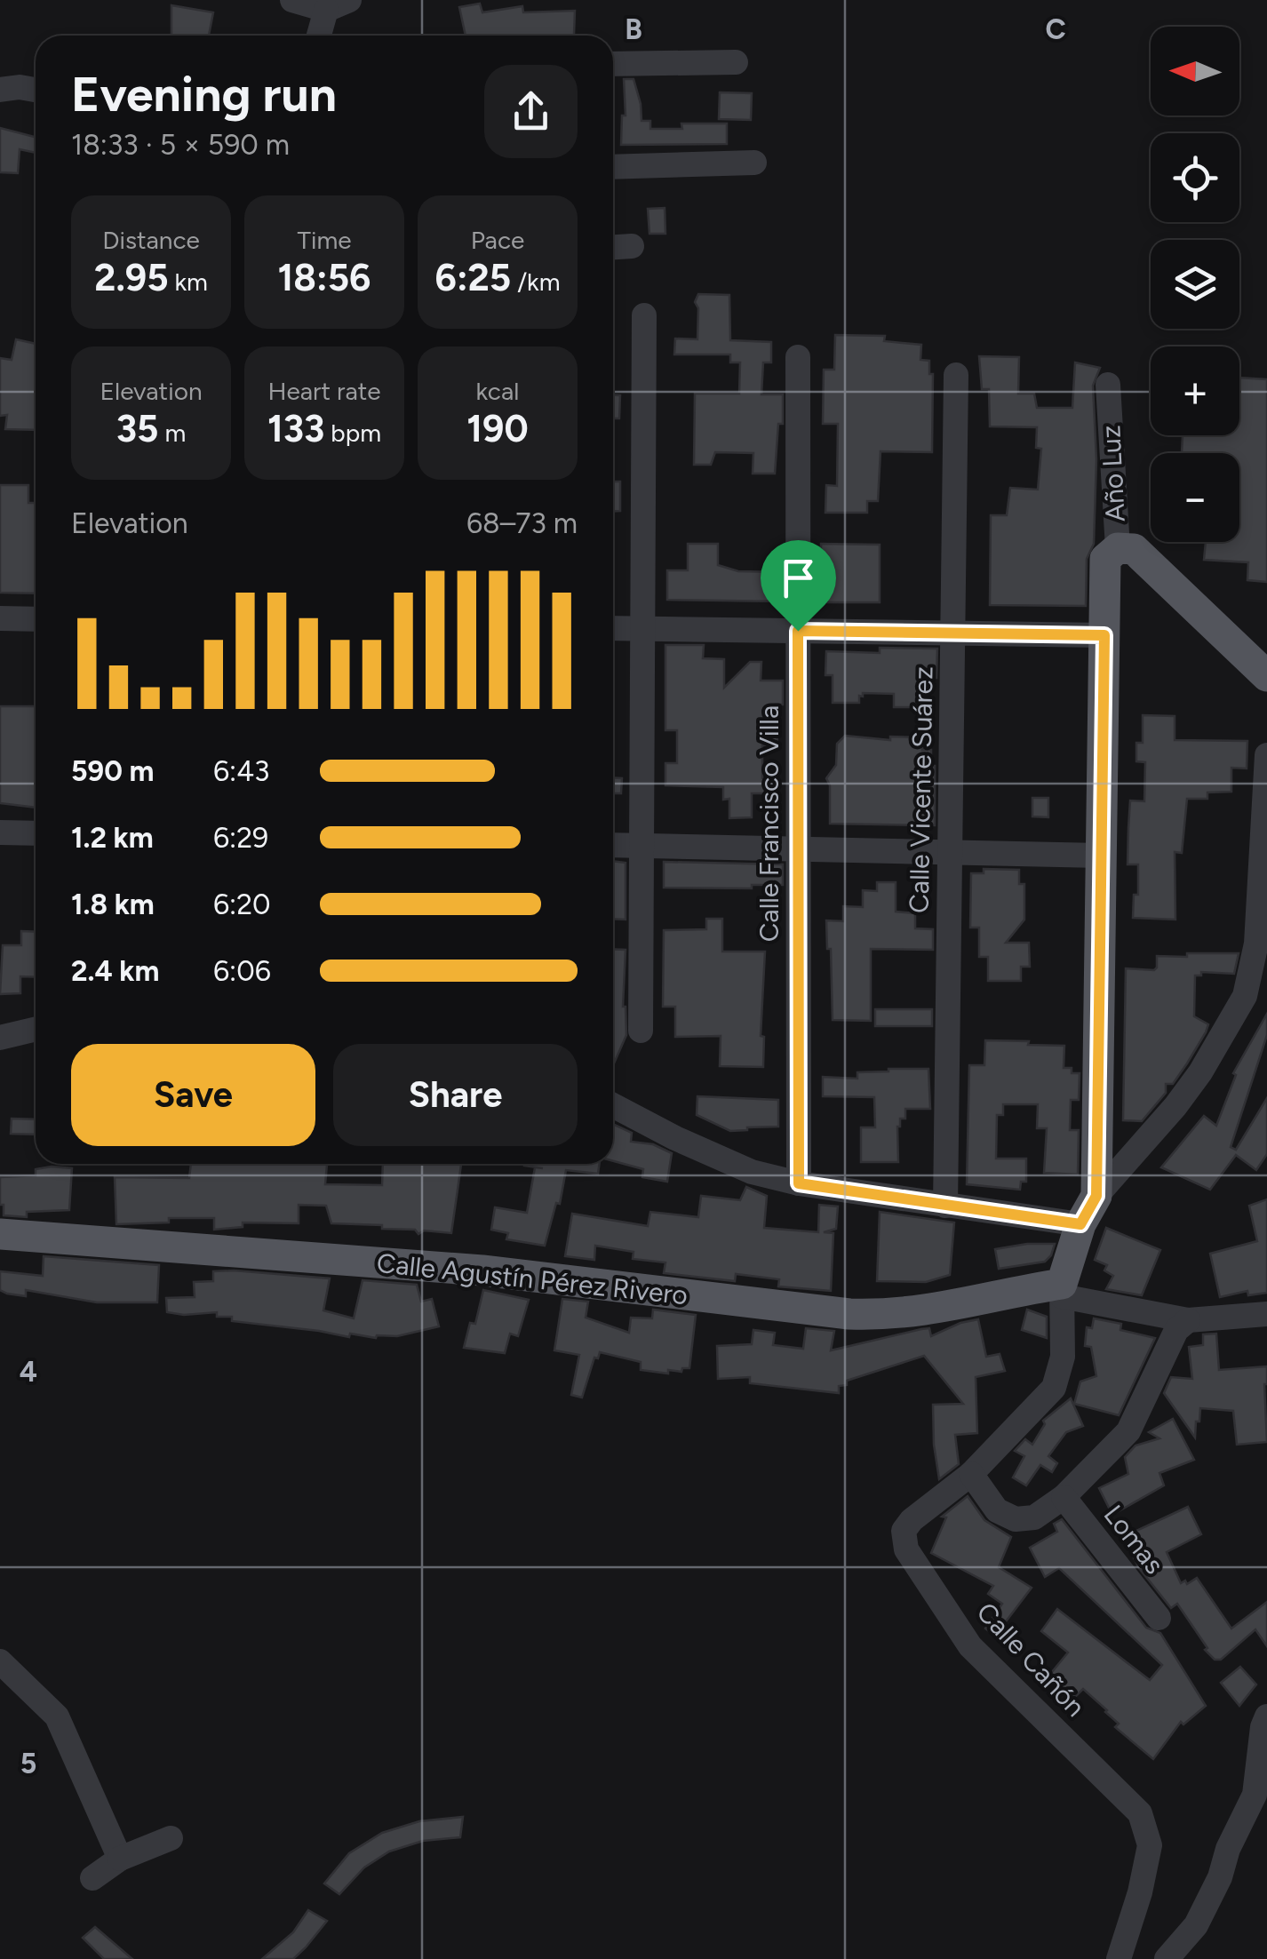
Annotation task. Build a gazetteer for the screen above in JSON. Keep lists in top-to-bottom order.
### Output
{
  "streets": {
    "main road": ["Año Luz", "Calle Agustín Pérez Rivero"],
    "street": [
      "Calle Vicente Suárez",
      "Calle Francisco Villa",
      "Lomas",
      "Calle Cañón"
    ]
  },
  "crossings": [
    ["Calle Agustín Pérez Rivero", "Calle Cañón"]
  ],
  "north": "left",
  "page": {
    "map_buttons": ["+", "−"],
    "heading": ["Evening run", "18:33 · 5 × 590 m"],
    "stats": [
      ["Distance", "2.95 km"],
      ["Time", "18:56"],
      ["Pace", "6:25 /km"],
      ["Elevation", "35 m"],
      ["Heart rate", "133 bpm"],
      ["kcal", "190"]
    ],
    "chart": ["Elevation", "68–73 m"],
    "list": [
      {
        "name": "590 m",
        "note": "6:43"
      },
      {
        "name": "1.2 km",
        "note": "6:29"
      },
      {
        "name": "1.8 km",
        "note": "6:20"
      },
      {
        "name": "2.4 km",
        "note": "6:06"
      }
    ],
    "buttons": ["Save", "Share"]
  },
  "grid": {
    "columns": ["B", "C"],
    "rows": ["4", "5"]
  }
}
